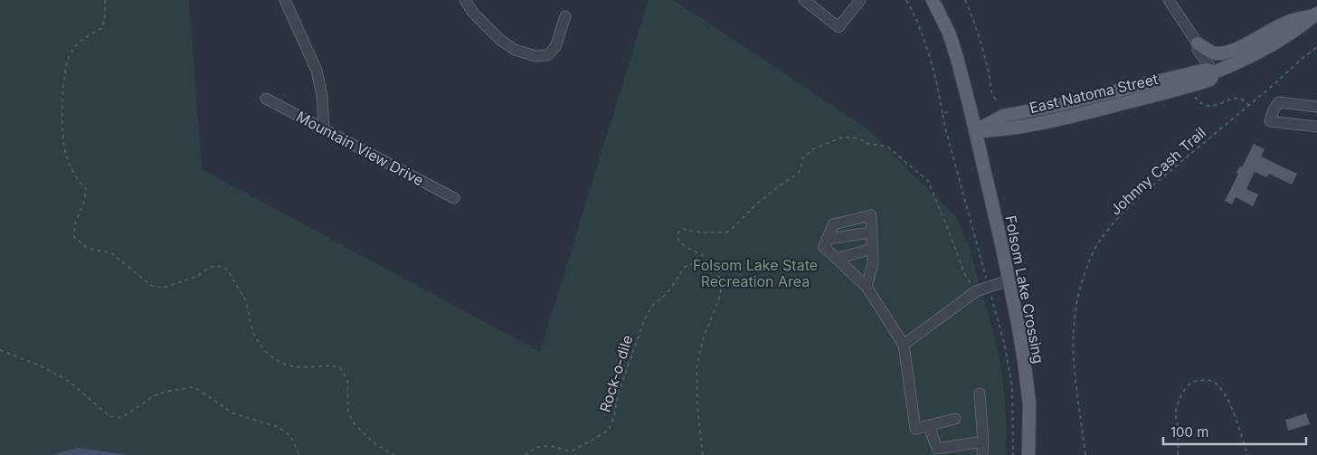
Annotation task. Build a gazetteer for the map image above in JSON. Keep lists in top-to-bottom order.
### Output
{
  "streets": {
    "main road": ["East Natoma Street", "Folsom Lake Crossing"],
    "street": ["Mountain View Drive"],
    "path": ["Johnny Cash Trail", "Rock-o-dile"]
  },
  "crossings": [
    ["East Natoma Street", "Folsom Lake Crossing"]
  ],
  "parks": ["Folsom Lake State Recreation Area"],
  "scale_bar": "100 m"
}
